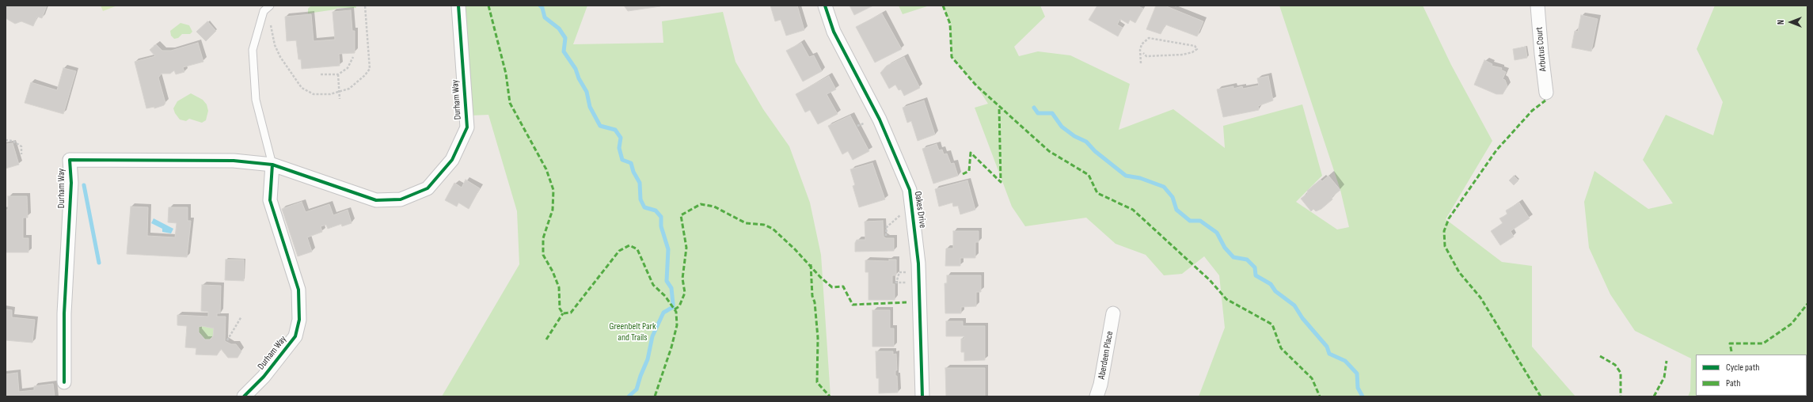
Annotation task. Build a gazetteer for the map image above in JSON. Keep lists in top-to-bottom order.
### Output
{
  "streets": {
    "street": [
      "Arbutus Court",
      "Durham Way",
      "Oakes Drive",
      "Aberdeen Place"
    ]
  },
  "parks": ["Greenbelt Park and Trails"],
  "legend": ["Cycle path", "Path"],
  "north": "left"
}
